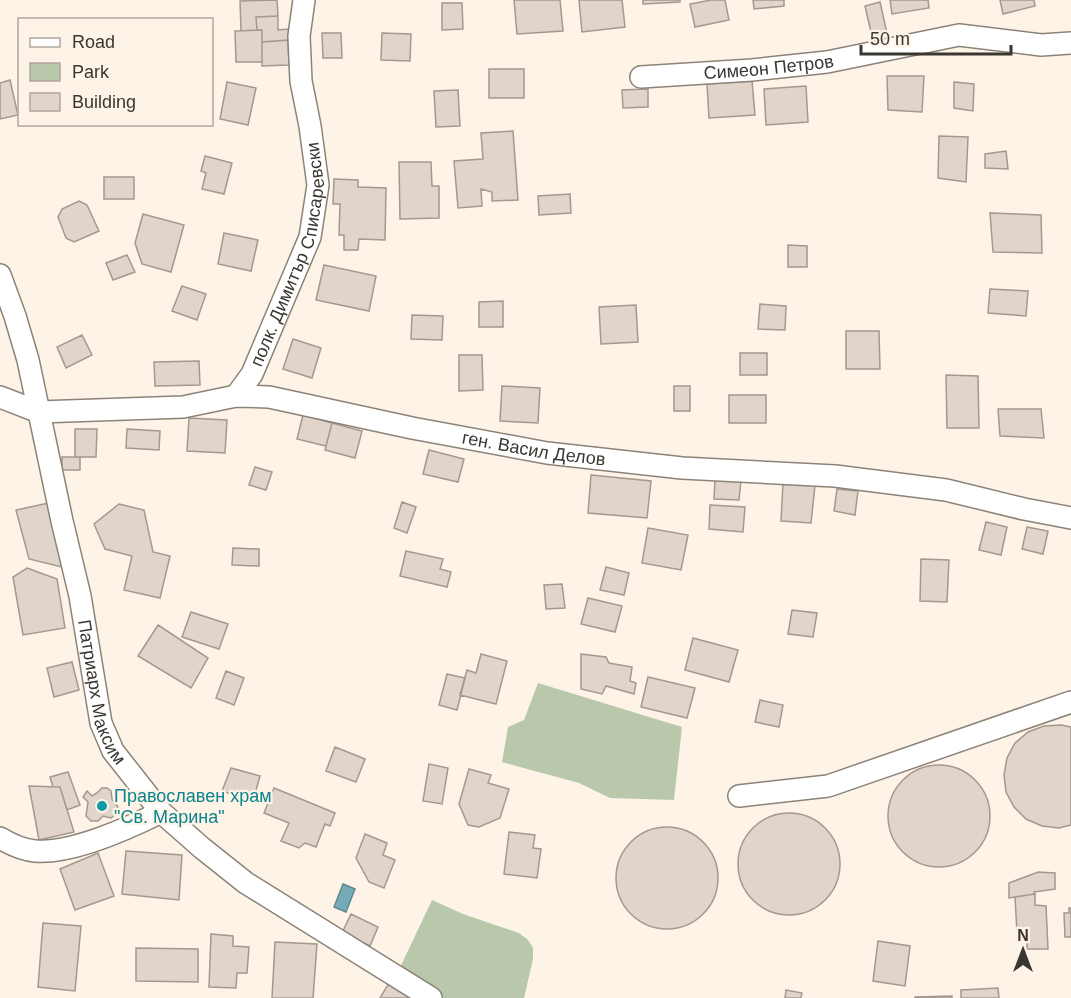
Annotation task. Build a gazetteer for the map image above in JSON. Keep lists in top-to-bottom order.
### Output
{
  "streets": {
    "street": [
      "Симеон Петров",
      "полк. Димитър Списаревски",
      "ген. Васил Делов",
      "Патриарх Максим"
    ]
  },
  "crossings": [
    ["полк. Димитър Списаревски", "ген. Васил Делов"],
    ["ген. Васил Делов", "Патриарх Максим"]
  ],
  "places": ["Православен храм \"Св. Марина\""],
  "legend": ["Road", "Park", "Building"],
  "scale_bar": "50 m",
  "north": "top"
}
